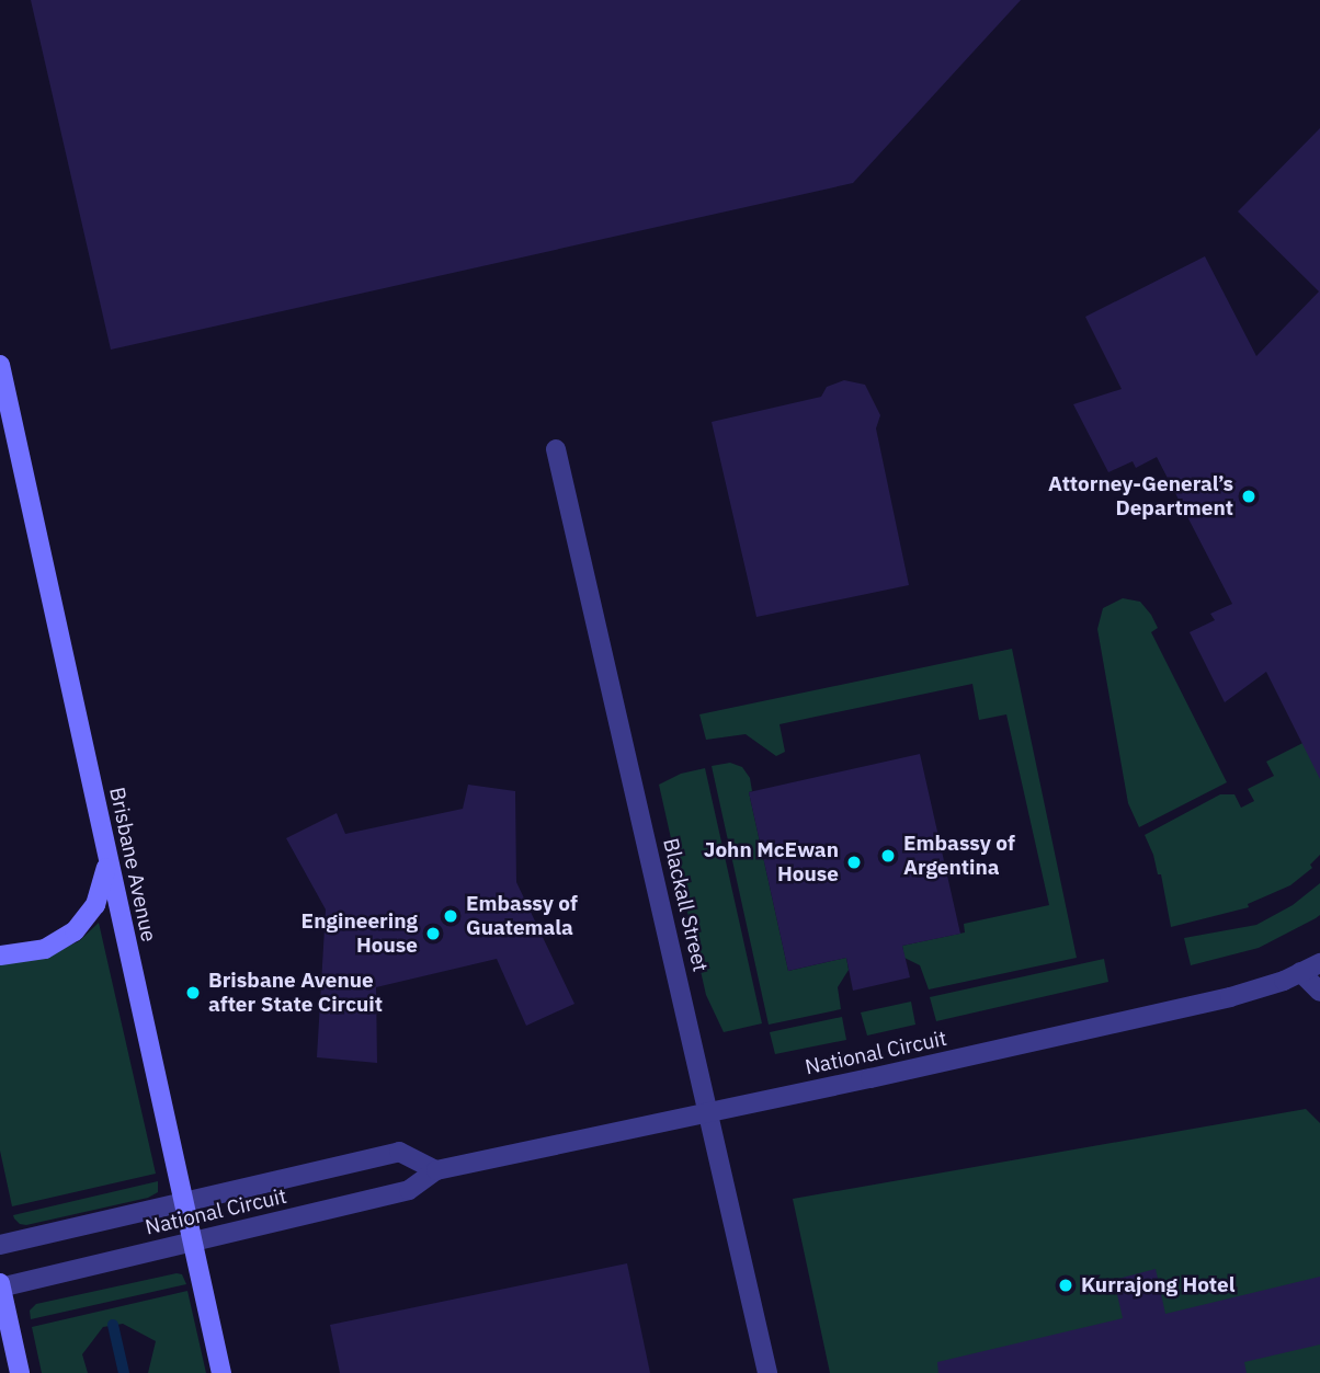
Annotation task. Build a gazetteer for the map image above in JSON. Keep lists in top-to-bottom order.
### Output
{
  "streets": {
    "main road": ["Brisbane Avenue"],
    "street": ["Blackall Street", "National Circuit"]
  },
  "crossings": [
    ["Brisbane Avenue", "National Circuit"],
    ["Blackall Street", "National Circuit"]
  ],
  "places": [
    "Attorney-General’s Department",
    "Embassy of Argentina",
    "John McEwan House",
    "Embassy of Guatemala",
    "Engineering House",
    "Brisbane Avenue after State Circuit",
    "Kurrajong Hotel"
  ]
}
